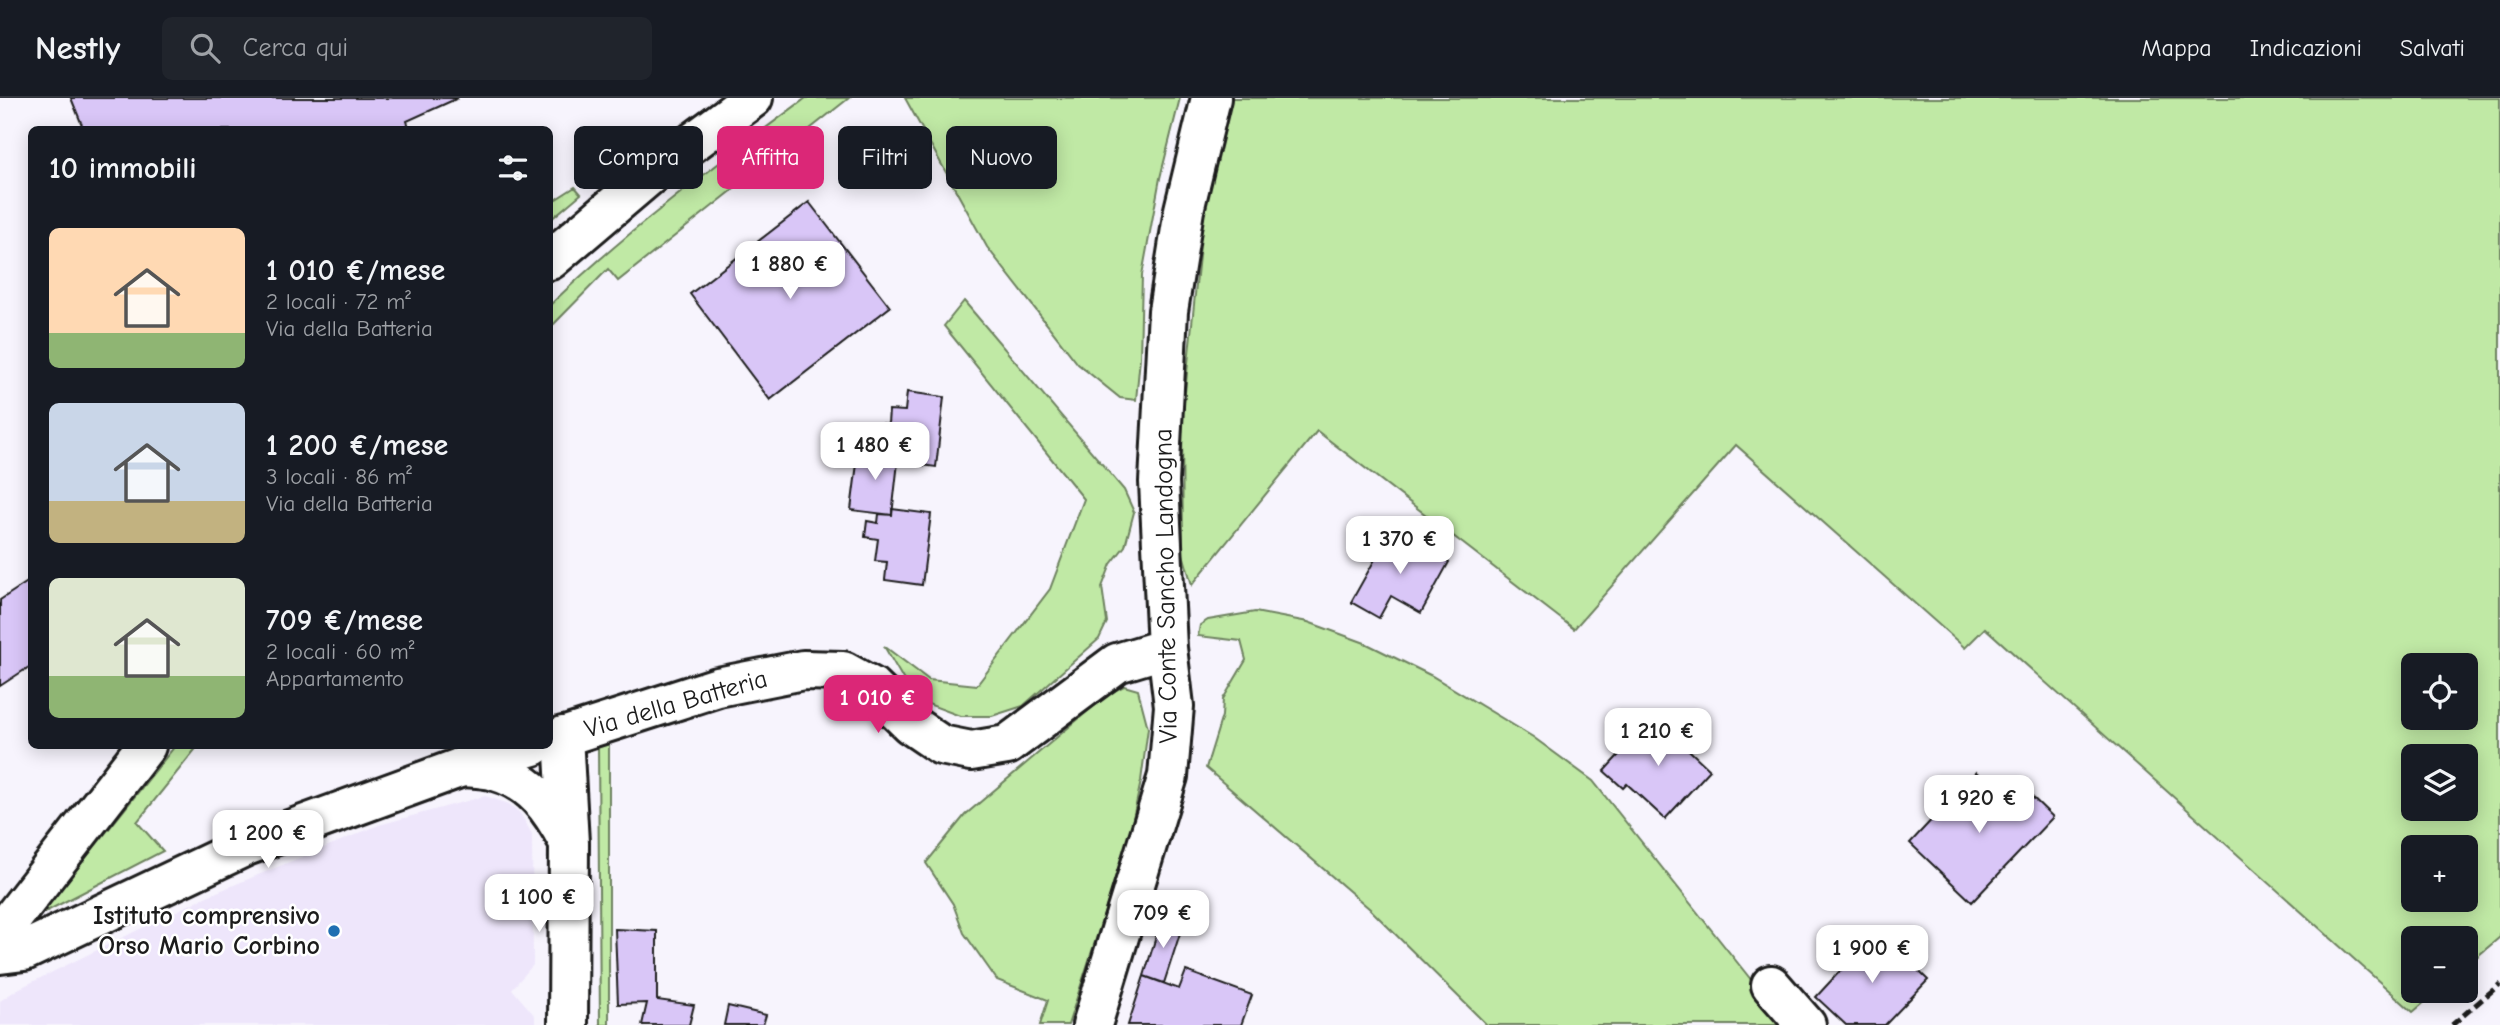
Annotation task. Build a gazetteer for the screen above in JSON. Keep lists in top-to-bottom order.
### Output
{
  "streets": {
    "main road": ["Via Conte Sancho Landogna", "Via della Batteria"]
  },
  "crossings": [
    ["Via Conte Sancho Landogna", "Via della Batteria"]
  ],
  "places": ["Istituto comprensivo Orso Mario Corbino"],
  "page": {
    "header": "Nestly",
    "search": "Cerca qui",
    "nav": ["Mappa", "Indicazioni", "Salvati"],
    "chip": [
      "Compra",
      "Affitta",
      "Filtri",
      "Nuovo"
    ],
    "heading": "10 immobili",
    "list": [
      {
        "name": "1 010 €/mese",
        "note": "2 locali · 72 m² · Via della Batteria"
      },
      {
        "name": "1 200 €/mese",
        "note": "3 locali · 86 m² · Via della Batteria"
      },
      {
        "name": "709 €/mese",
        "note": "2 locali · 60 m² · Appartamento"
      }
    ],
    "price": [
      "1 880 €",
      "1 480 €",
      "1 370 €",
      "1 010 €",
      "1 210 €",
      "1 920 €",
      "1 200 €",
      "1 100 €",
      "709 €",
      "1 900 €"
    ],
    "map_buttons": ["+", "−"]
  }
}
